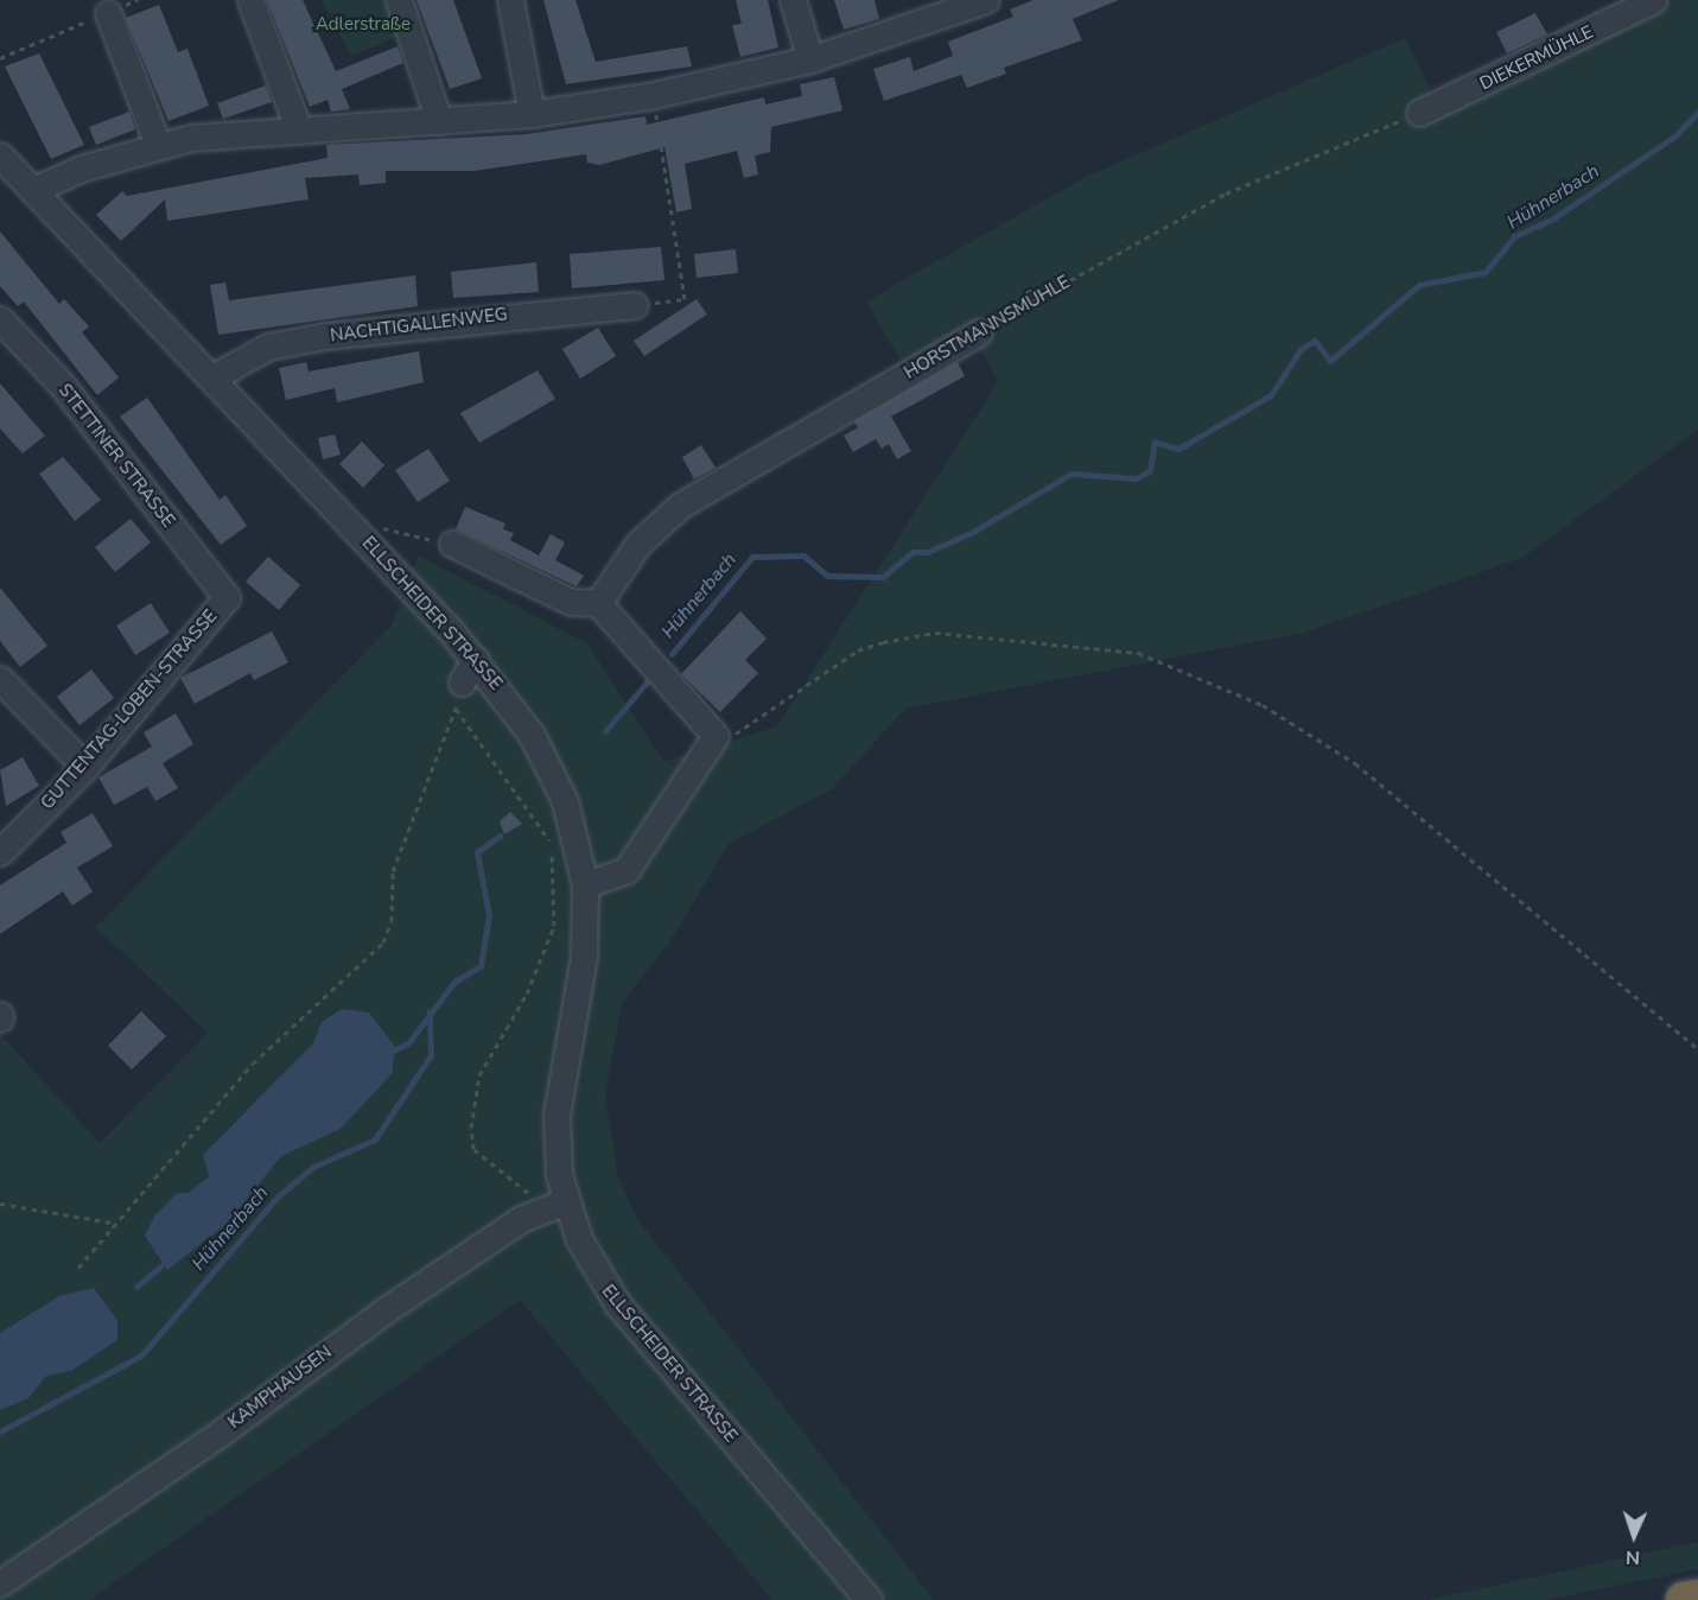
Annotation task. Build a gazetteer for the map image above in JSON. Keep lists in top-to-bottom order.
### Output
{
  "streets": {
    "street": [
      "DIEKERMÜHLE",
      "NACHTIGALLENWEG",
      "HORSTMANNSMÜHLE",
      "STETTINER STRASSE",
      "ELLSCHEIDER STRASSE",
      "GUTTENTAG-LOBEN-STRASSE",
      "KAMPHAUSEN"
    ]
  },
  "crossings": [
    ["DIEKERMÜHLE", "HORSTMANNSMÜHLE"],
    ["NACHTIGALLENWEG", "ELLSCHEIDER STRASSE"],
    ["STETTINER STRASSE", "GUTTENTAG-LOBEN-STRASSE"],
    ["ELLSCHEIDER STRASSE", "KAMPHAUSEN"]
  ],
  "water": ["Hühnerbach"],
  "parks": ["Adlerstraße"],
  "north": "bottom"
}
